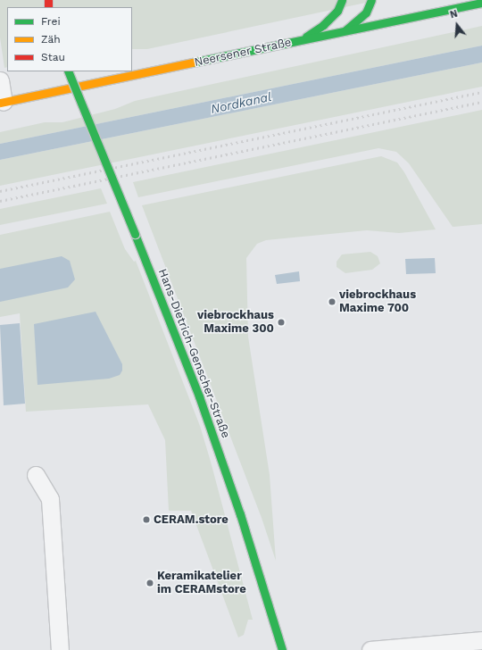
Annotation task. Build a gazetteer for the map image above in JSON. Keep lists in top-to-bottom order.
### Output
{
  "streets": {
    "street": ["Neersener Straße", "Hans-Dietrich-Genscher-Straße"]
  },
  "water": ["Nordkanal"],
  "places": [
    "viebrockhaus Maxime 700",
    "viebrockhaus Maxime 300",
    "CERAM.store",
    "Keramikatelier im CERAMstore"
  ],
  "legend": ["Frei", "Zäh", "Stau"],
  "north": "top"
}
